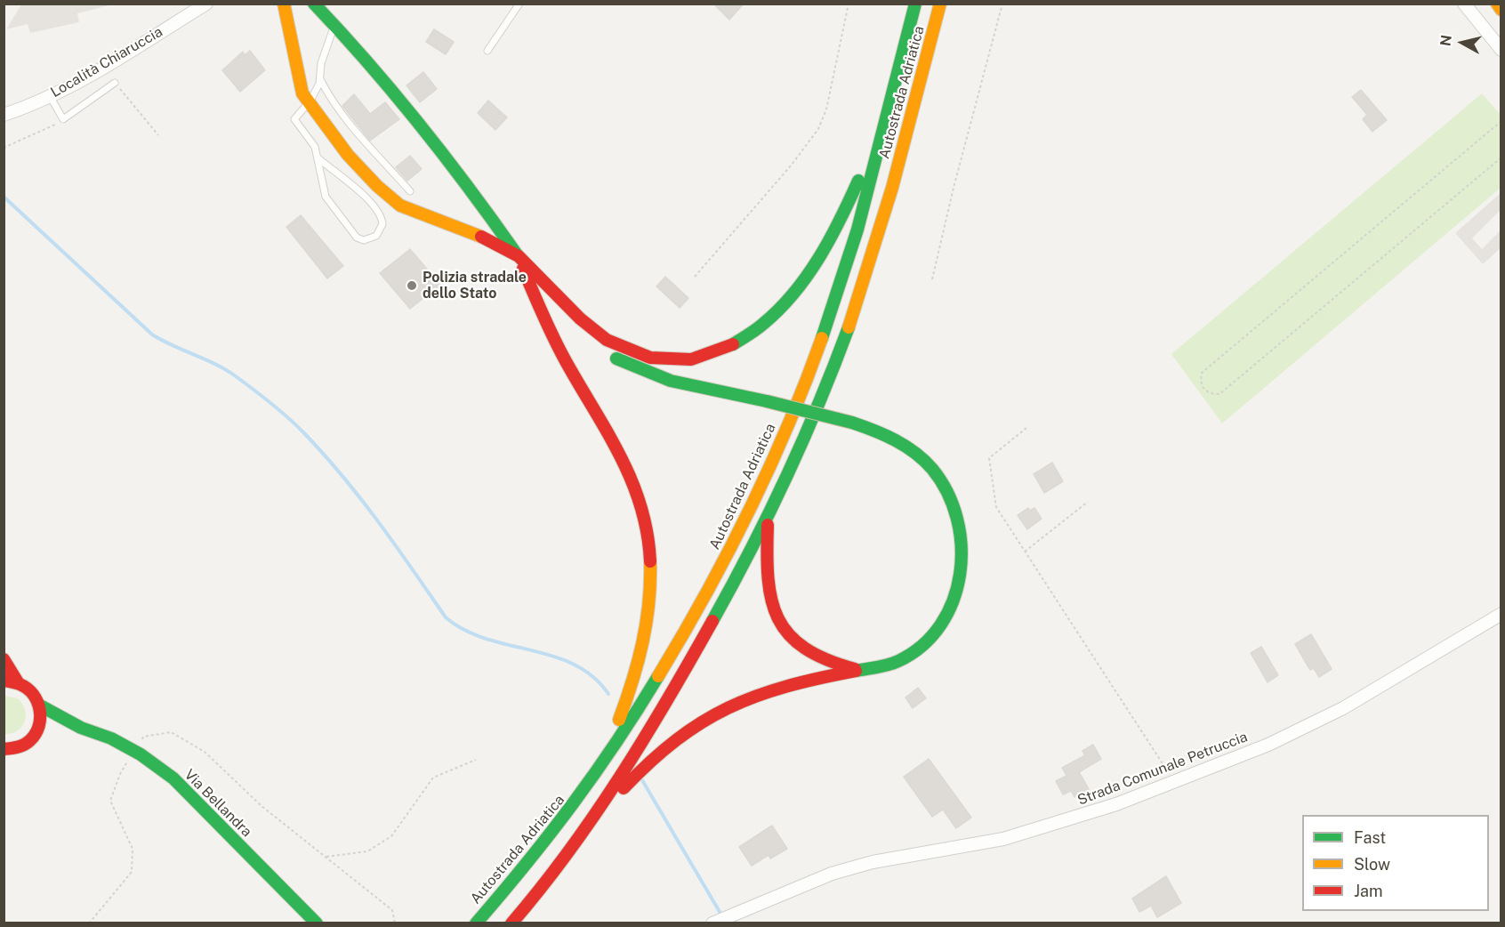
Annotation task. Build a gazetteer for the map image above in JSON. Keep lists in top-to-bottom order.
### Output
{
  "streets": {
    "main road": ["Autostrada Adriatica", "Via Bellandra"],
    "street": ["Località Chiaruccia", "Strada Comunale Petruccia"]
  },
  "places": ["Polizia stradale dello Stato"],
  "legend": ["Fast", "Slow", "Jam"],
  "north": "left"
}
